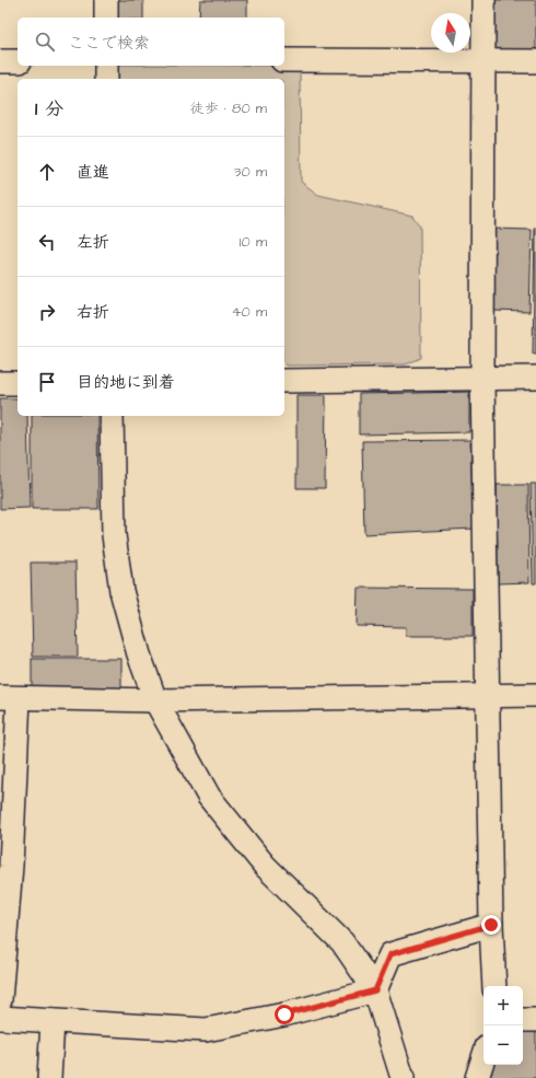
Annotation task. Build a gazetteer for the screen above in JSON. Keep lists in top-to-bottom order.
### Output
{
  "north": "top",
  "page": {
    "search": "ここで検索",
    "heading": ["1 分", "徒歩 · 80 m"],
    "list": [
      ["直進", "30 m"],
      ["左折", "10 m"],
      ["右折", "40 m"],
      "目的地に到着"
    ],
    "map_buttons": ["+", "−"]
  }
}
